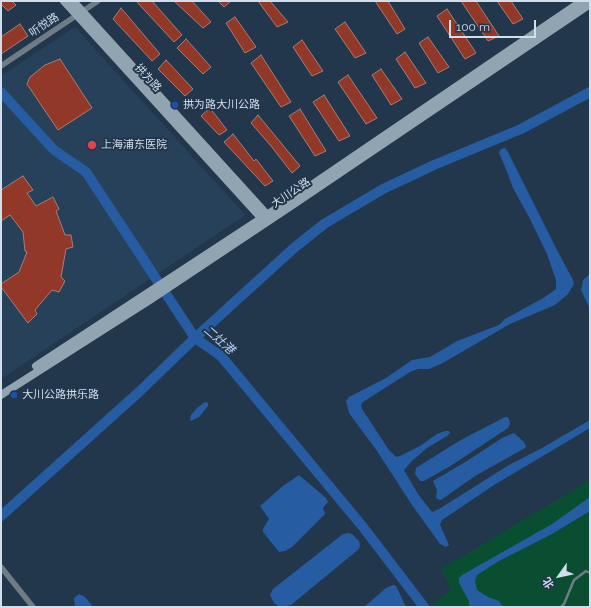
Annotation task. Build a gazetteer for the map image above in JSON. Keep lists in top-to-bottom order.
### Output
{
  "streets": {
    "main road": ["拱为路", "大川公路"],
    "street": ["听悦路"]
  },
  "crossings": [
    ["听悦路", "拱为路"],
    ["拱为路", "大川公路"]
  ],
  "water": ["二灶港"],
  "places": ["拱为路大川公路", "上海浦东医院", "大川公路拱乐路"],
  "scale_bar": "100 m",
  "north": "bottom left"
}
